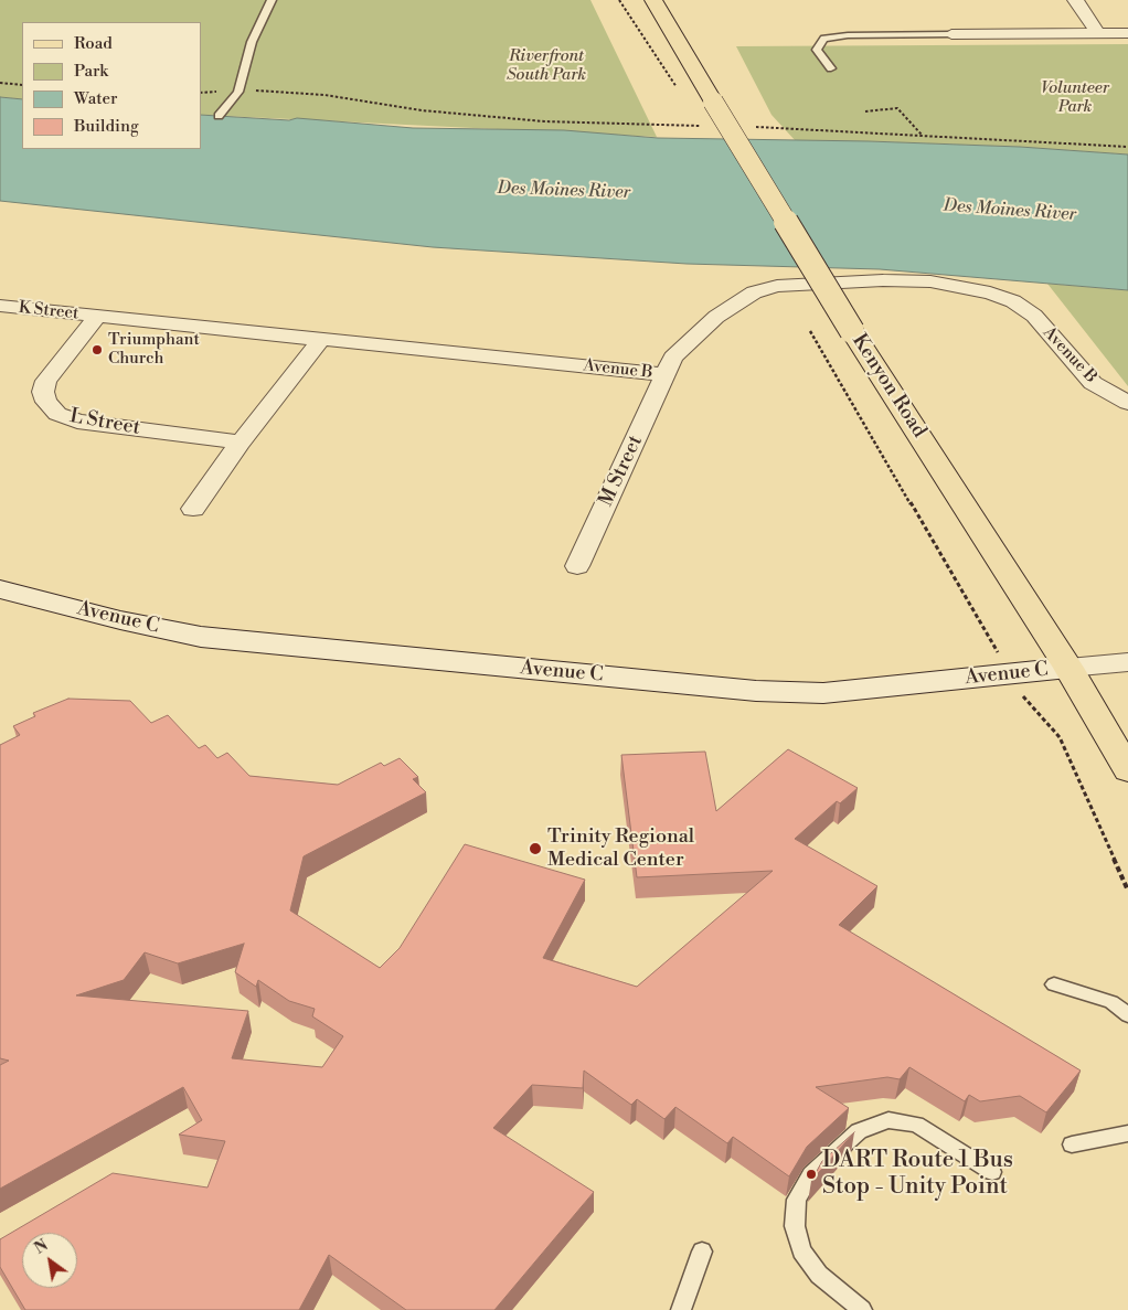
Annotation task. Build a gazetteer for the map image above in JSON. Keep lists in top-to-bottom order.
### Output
{
  "streets": {
    "main road": ["Kenyon Road"],
    "street": [
      "K Street",
      "Avenue B",
      "L Street",
      "M Street",
      "Avenue C"
    ]
  },
  "crossings": [
    ["K Street", "Avenue B"],
    ["K Street", "L Street"],
    ["Avenue B", "L Street"],
    ["Avenue B", "M Street"],
    ["Kenyon Road", "Avenue C"]
  ],
  "water": ["Des Moines River"],
  "parks": ["Riverfront South Park", "Volunteer Park"],
  "places": ["Triumphant Church", "Trinity Regional Medical Center", "DART Route 1 Bus Stop - Unity Point"],
  "legend": [
    "Road",
    "Park",
    "Water",
    "Building"
  ],
  "north": "top left"
}
